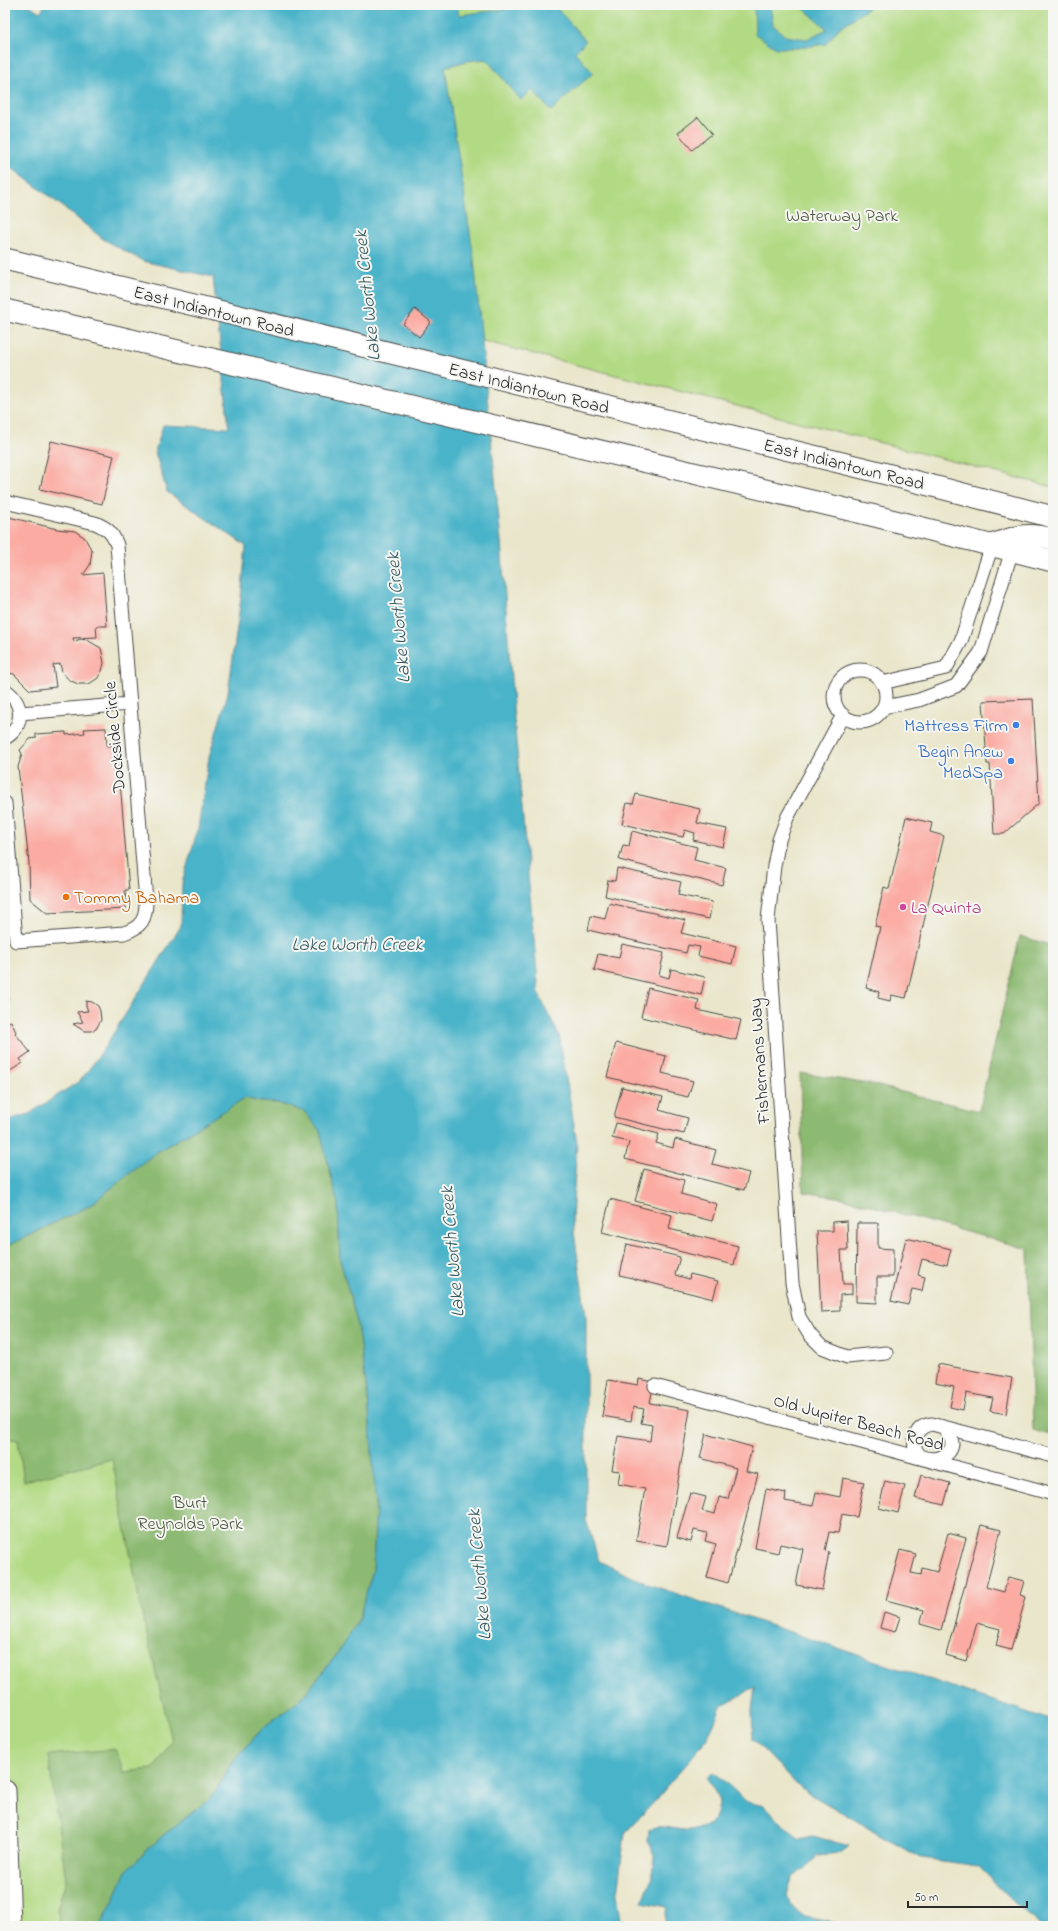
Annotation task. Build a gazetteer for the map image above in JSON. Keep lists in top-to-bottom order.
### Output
{
  "streets": {
    "main road": ["East Indiantown Road"],
    "street": ["Dockside Circle", "Fishermans Way", "Old Jupiter Beach Road"]
  },
  "water": ["Lake Worth Creek"],
  "parks": ["Waterway Park", "Burt Reynolds Park"],
  "places": [
    "Mattress Firm",
    "Begin Anew MedSpa",
    "Tommy Bahama",
    "La Quinta"
  ],
  "scale_bar": "50 m"
}
